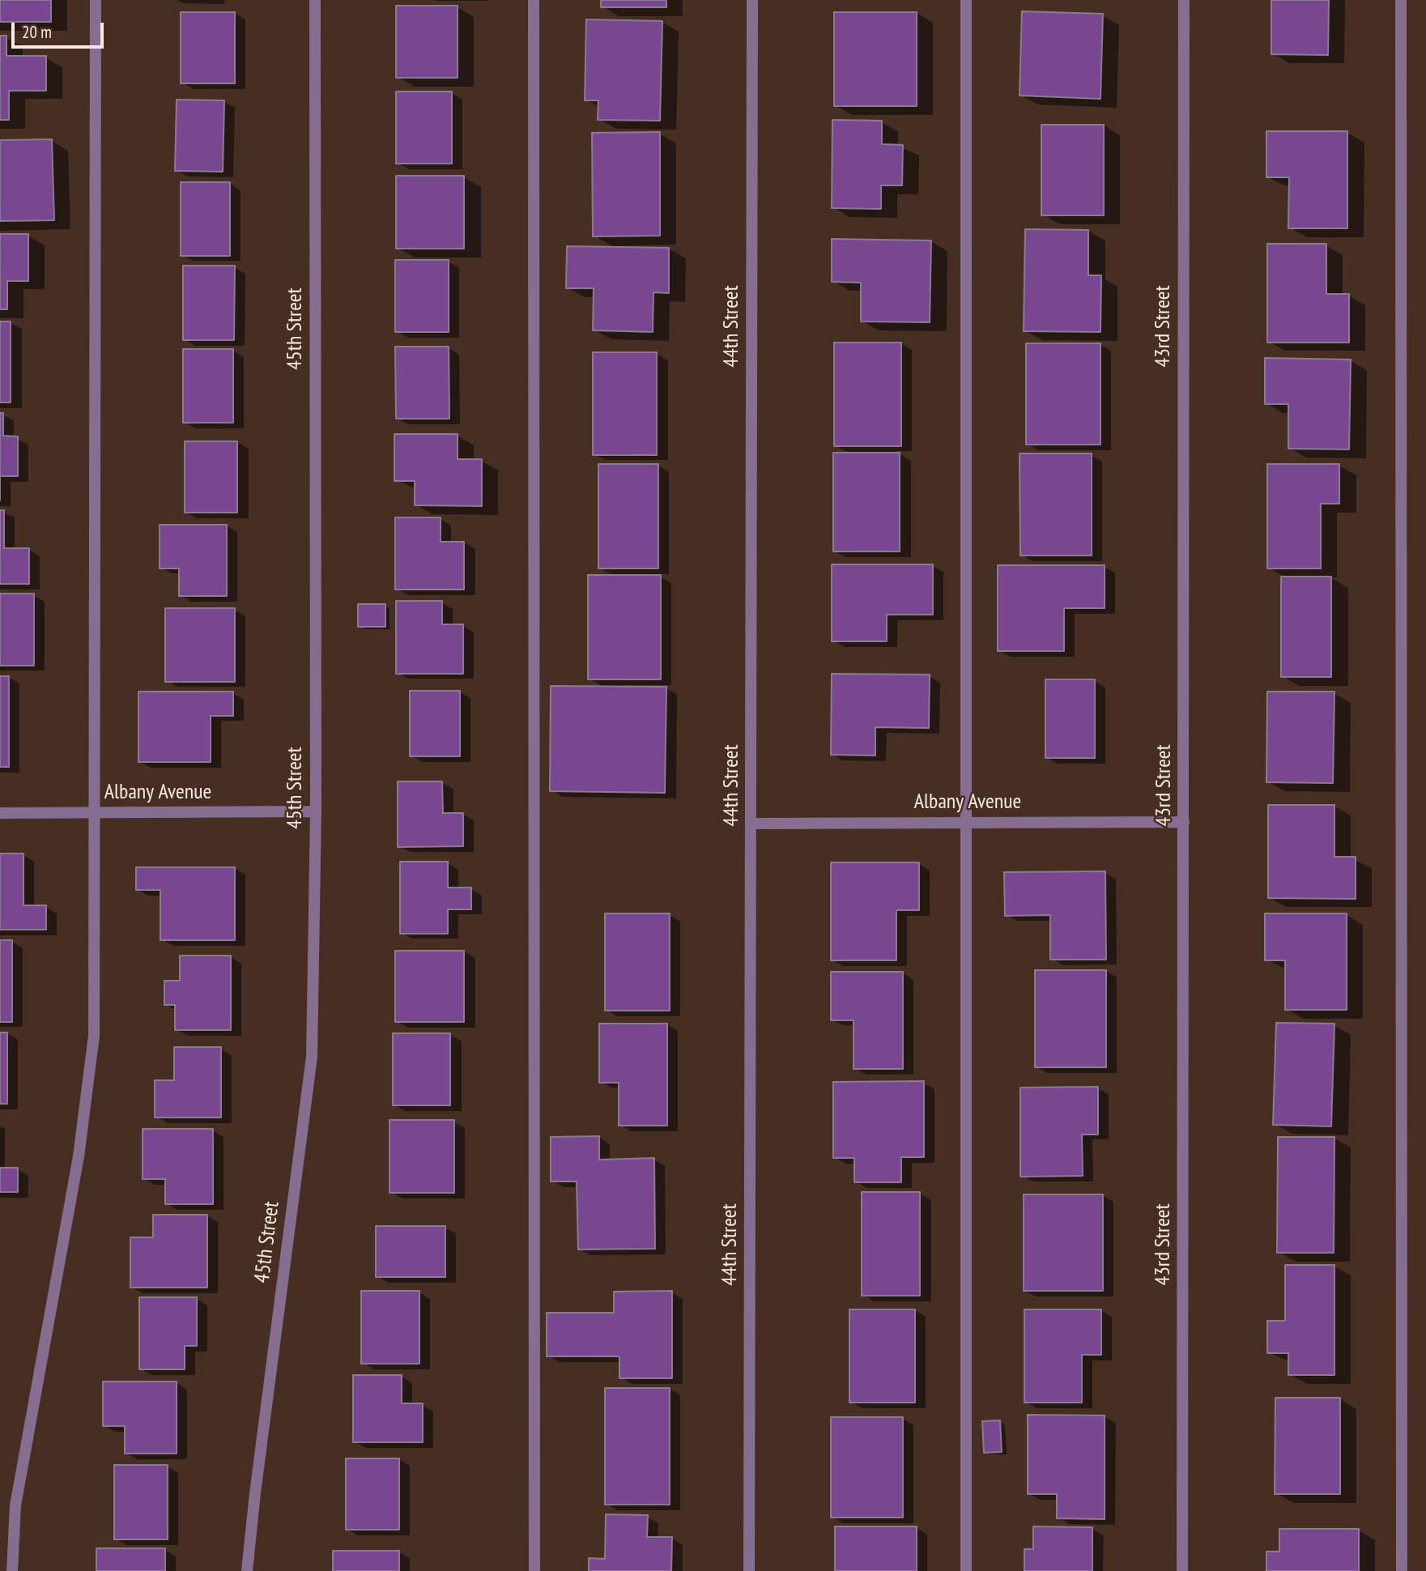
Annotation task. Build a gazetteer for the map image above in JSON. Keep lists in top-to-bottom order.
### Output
{
  "streets": {
    "street": [
      "44th Street",
      "43rd Street",
      "45th Street",
      "Albany Avenue"
    ]
  },
  "crossings": [
    ["44th Street", "Albany Avenue"],
    ["43rd Street", "Albany Avenue"],
    ["45th Street", "Albany Avenue"]
  ],
  "scale_bar": "20 m"
}
